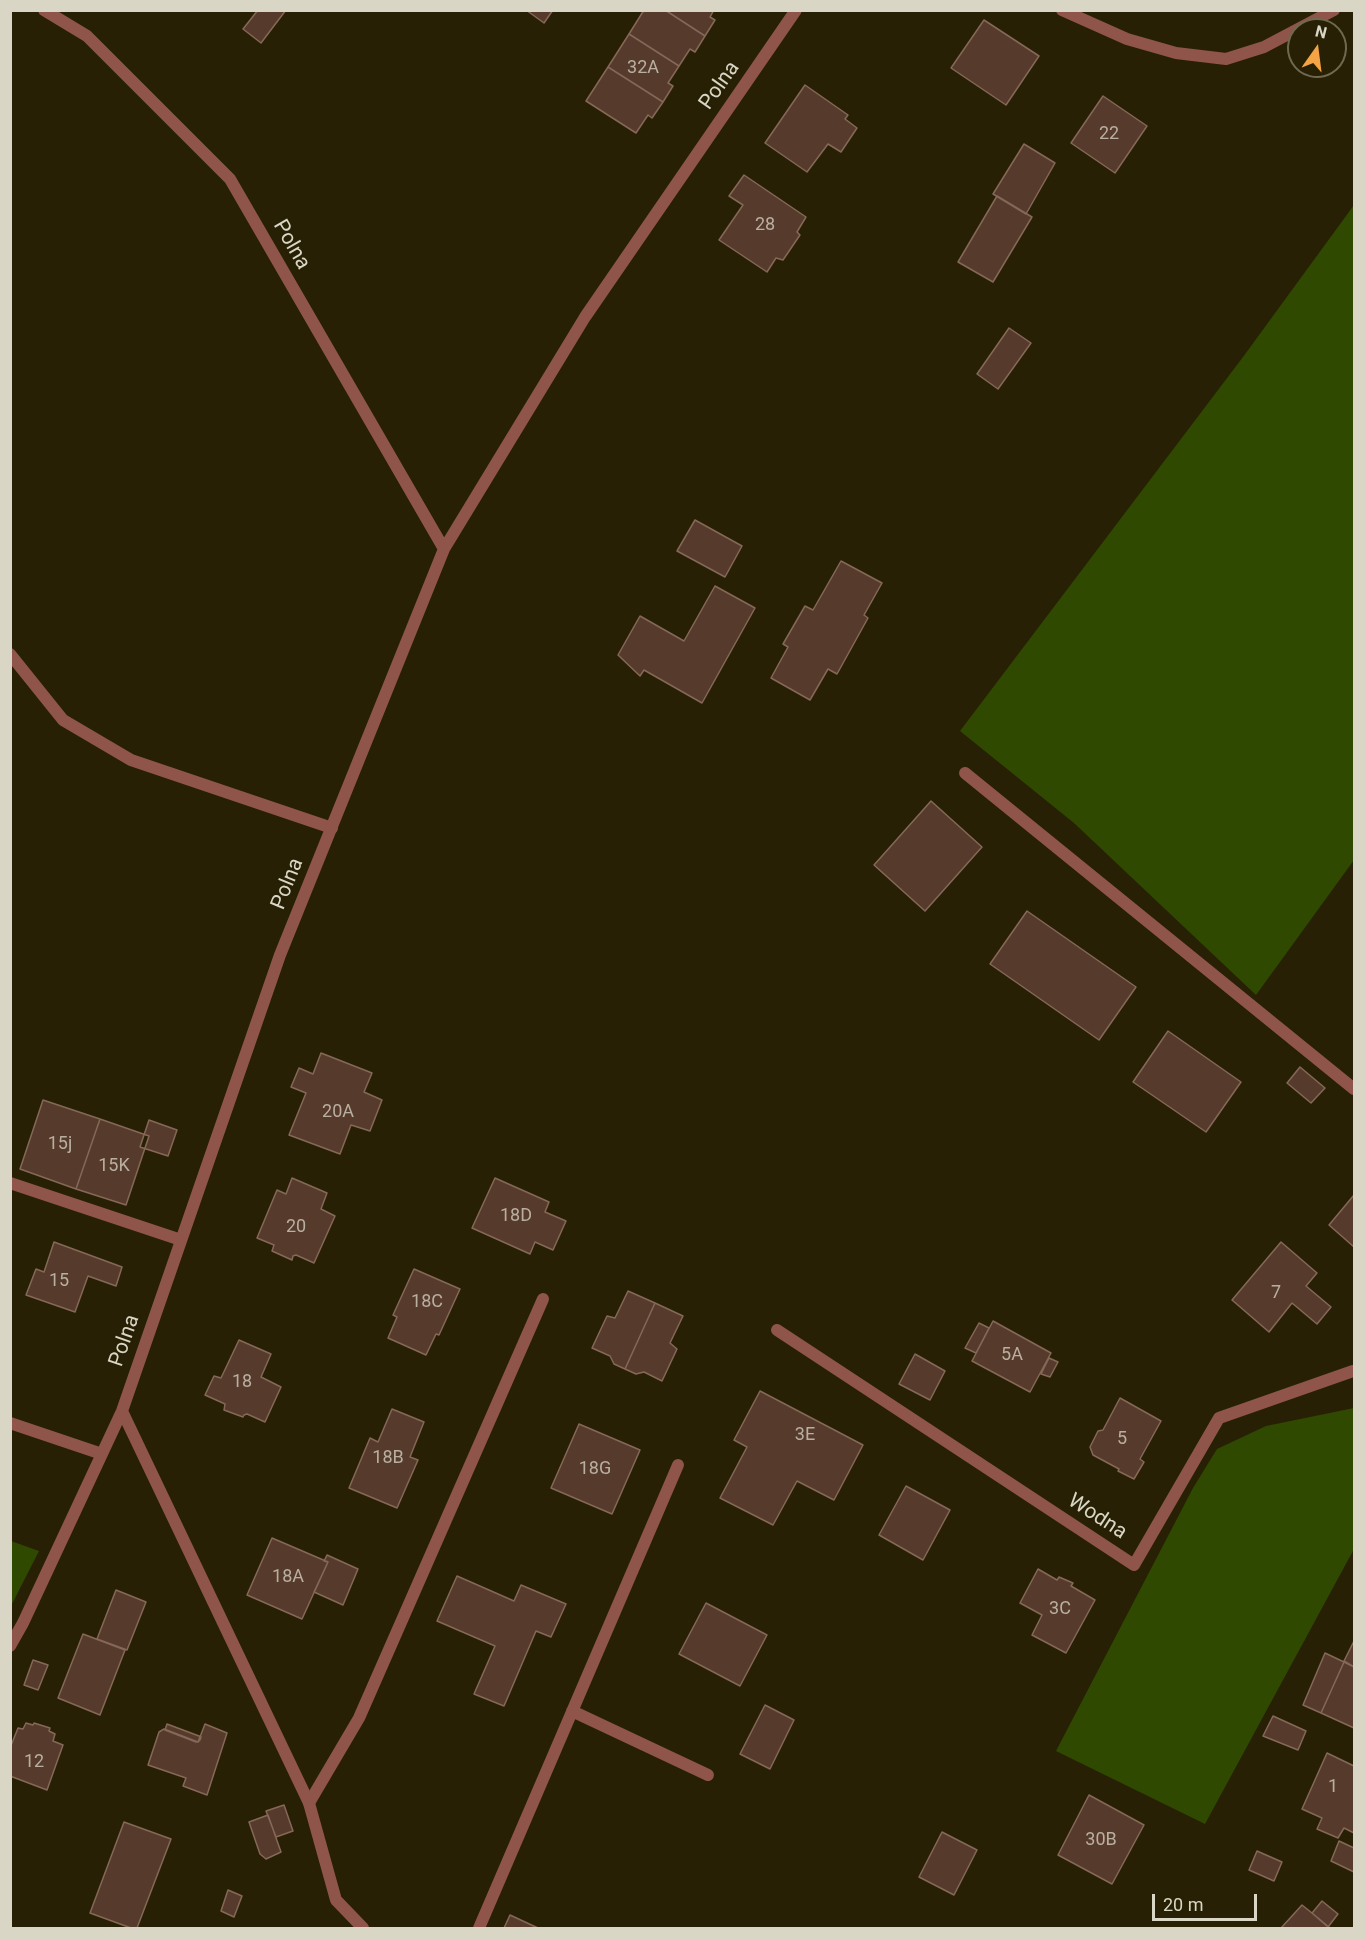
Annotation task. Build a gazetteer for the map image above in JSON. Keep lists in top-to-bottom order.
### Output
{
  "streets": {
    "street": ["Polna", "Wodna"]
  },
  "house_numbers": [
    "32A",
    "22",
    "28",
    "20A",
    "15j",
    "15K",
    "18D",
    "20",
    "15",
    "7",
    "18C",
    "5A",
    "18",
    "3E",
    "5",
    "18B",
    "18G",
    "18A",
    "3C",
    "12",
    "1",
    "30B"
  ],
  "scale_bar": "20 m",
  "north": "top"
}
